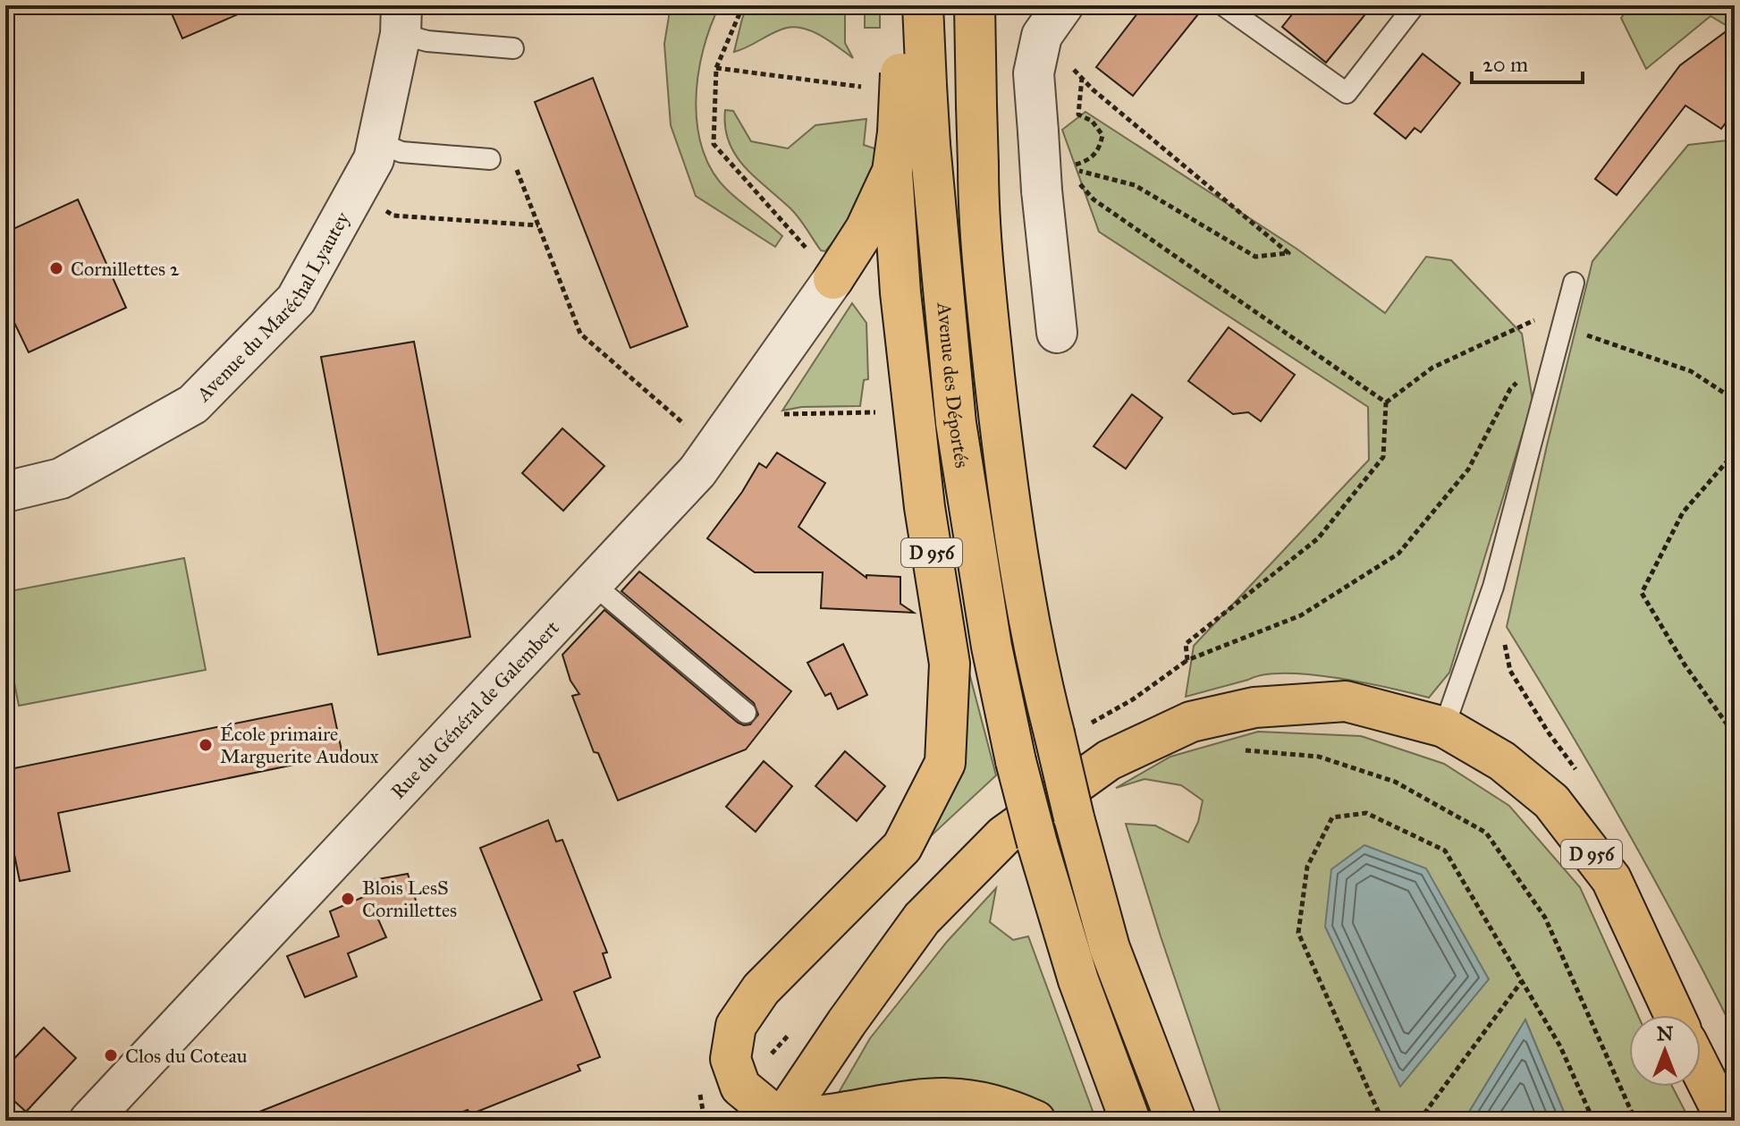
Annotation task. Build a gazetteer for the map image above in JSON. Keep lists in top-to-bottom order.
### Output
{
  "streets": {
    "main road": ["Avenue des Déportés", "D 956"],
    "street": ["Avenue du Maréchal Lyautey", "Rue du Général de Galembert"]
  },
  "crossings": [
    ["Avenue des Déportés", "D 956"]
  ],
  "places": [
    "Cornillettes 2",
    "École primaire Marguerite Audoux",
    "Blois LesS Cornillettes",
    "Clos du Coteau"
  ],
  "scale_bar": "20 m",
  "north": "top"
}
